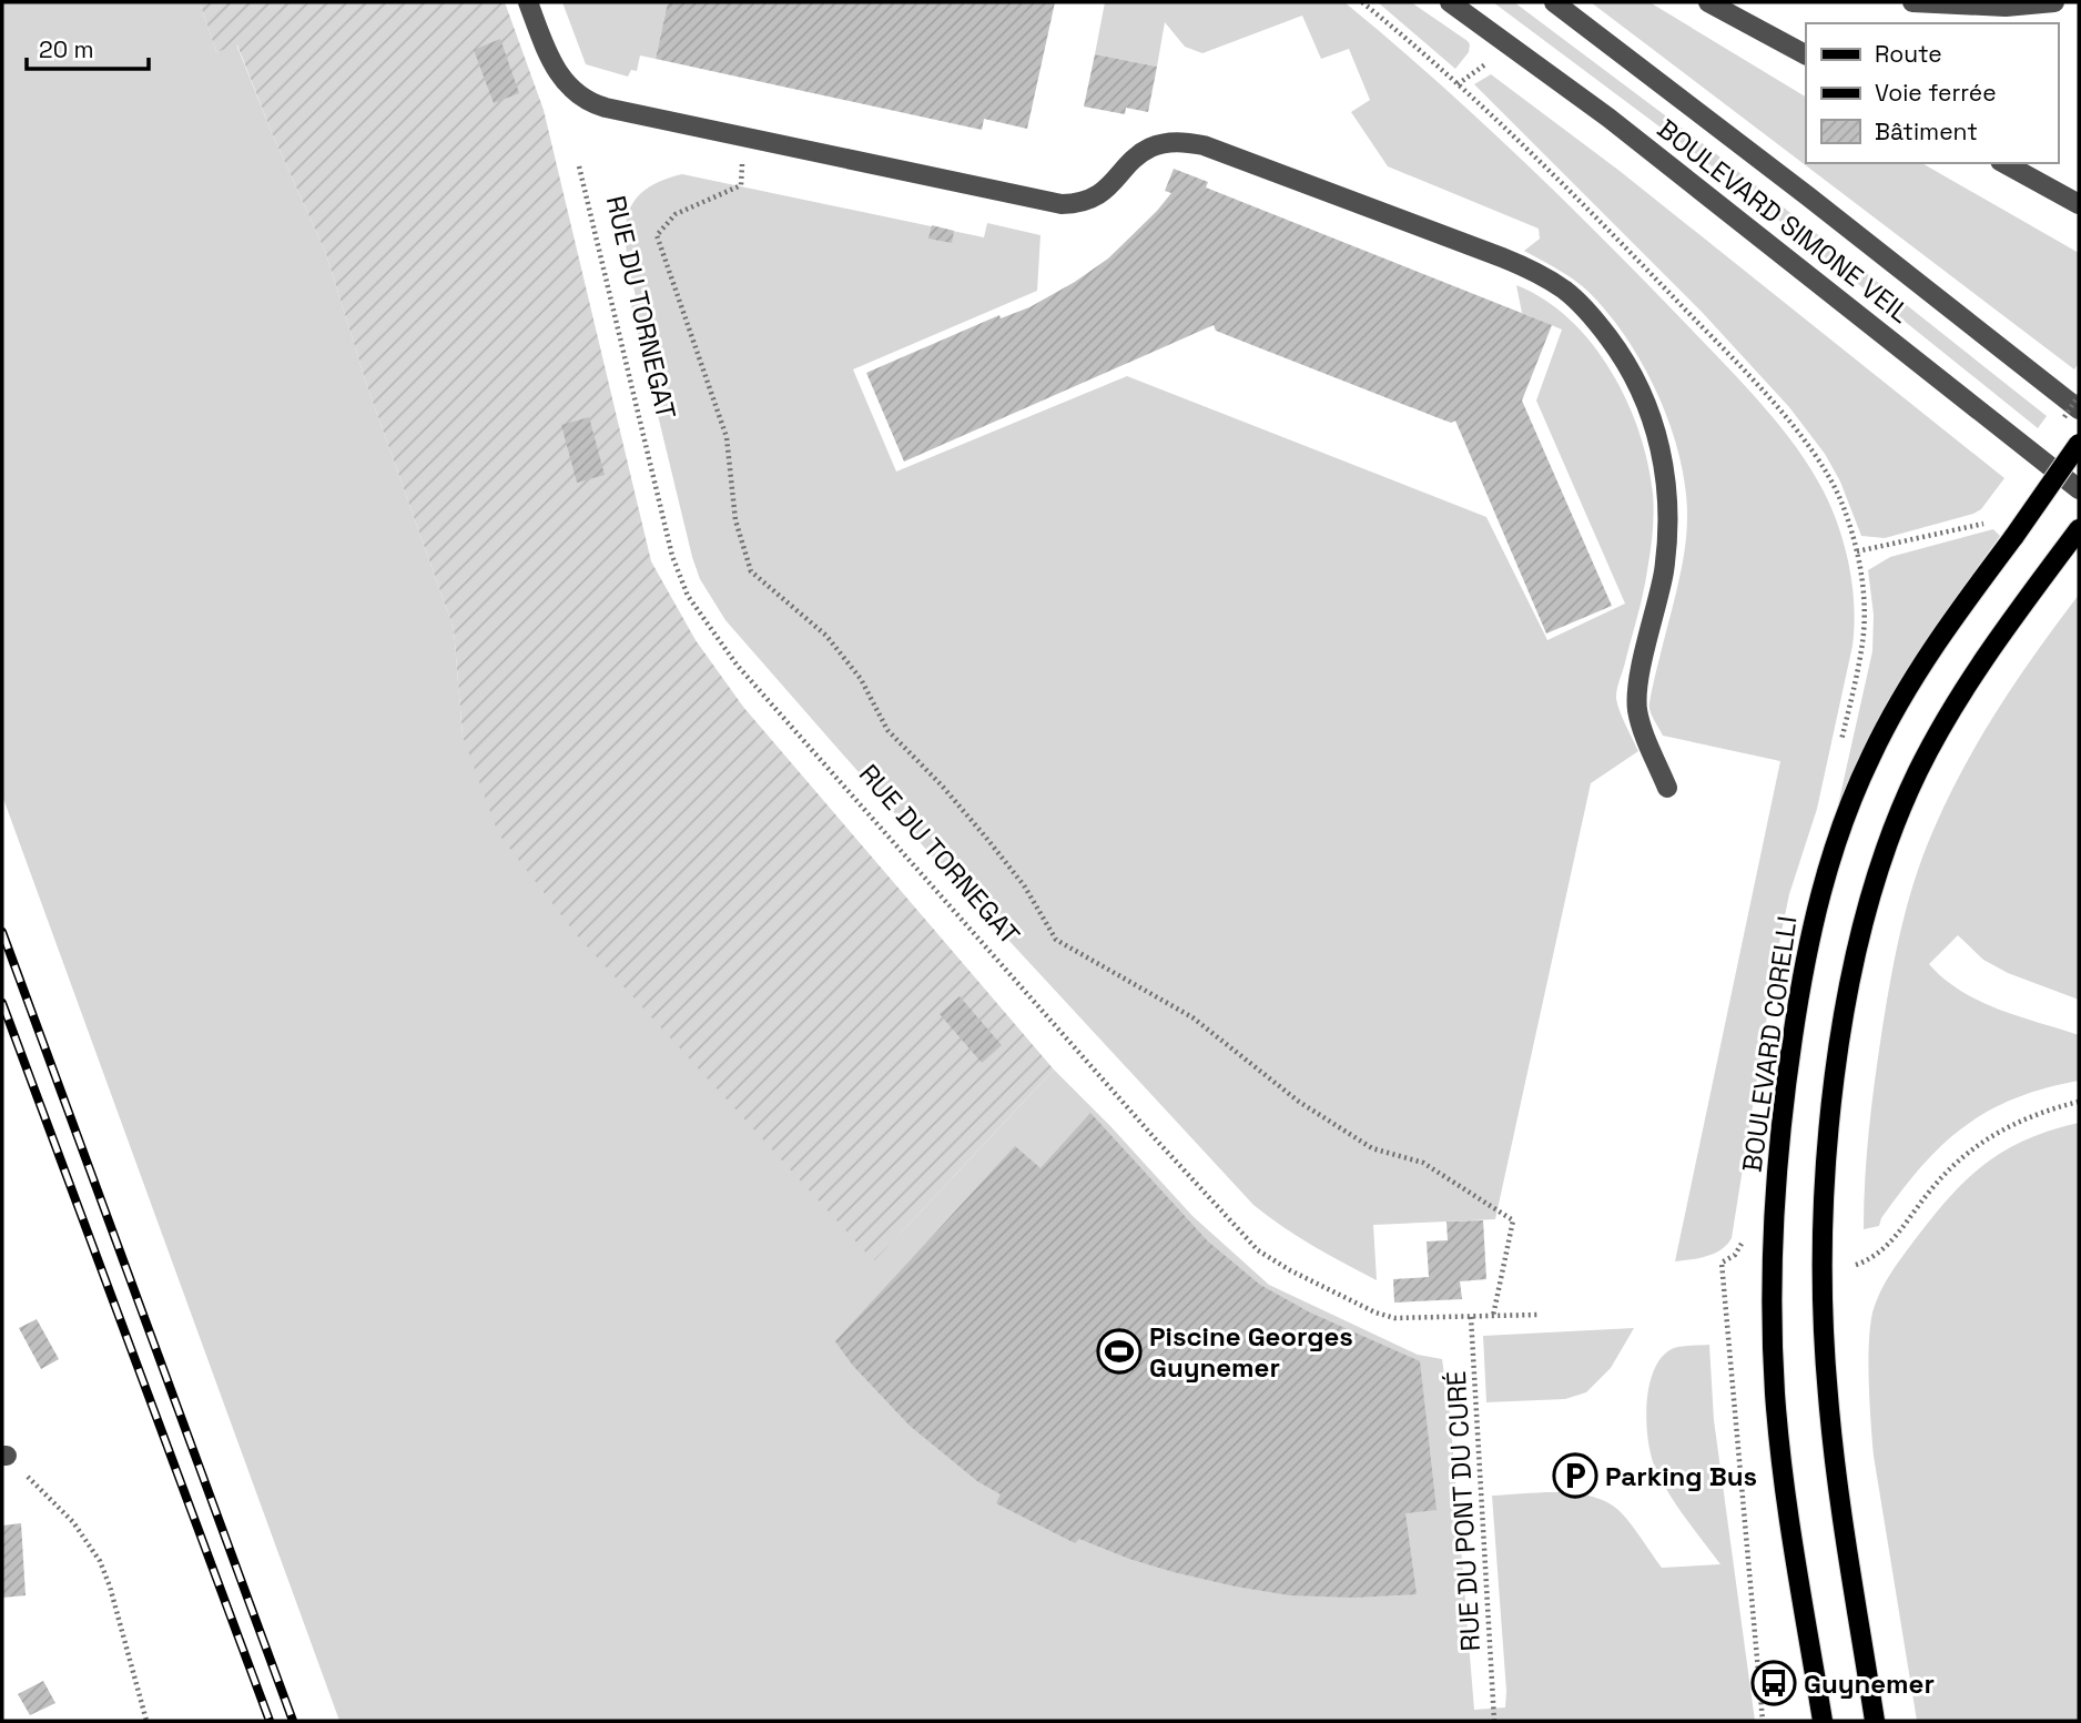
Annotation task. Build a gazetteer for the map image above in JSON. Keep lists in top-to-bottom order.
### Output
{
  "streets": {
    "main road": ["BOULEVARD CORELLI"],
    "street": ["BOULEVARD SIMONE VEIL"],
    "path": ["RUE DU TORNEGAT", "RUE DU PONT DU CURÉ"]
  },
  "crossings": [
    ["RUE DU TORNEGAT", "RUE DU PONT DU CURÉ"]
  ],
  "places": {
    "sports": ["Piscine Georges Guynemer"],
    "parking": ["Parking Bus"],
    "bus stop": ["Guynemer"]
  },
  "legend": ["Route", "Voie ferrée", "Bâtiment"],
  "scale_bar": "20 m"
}
